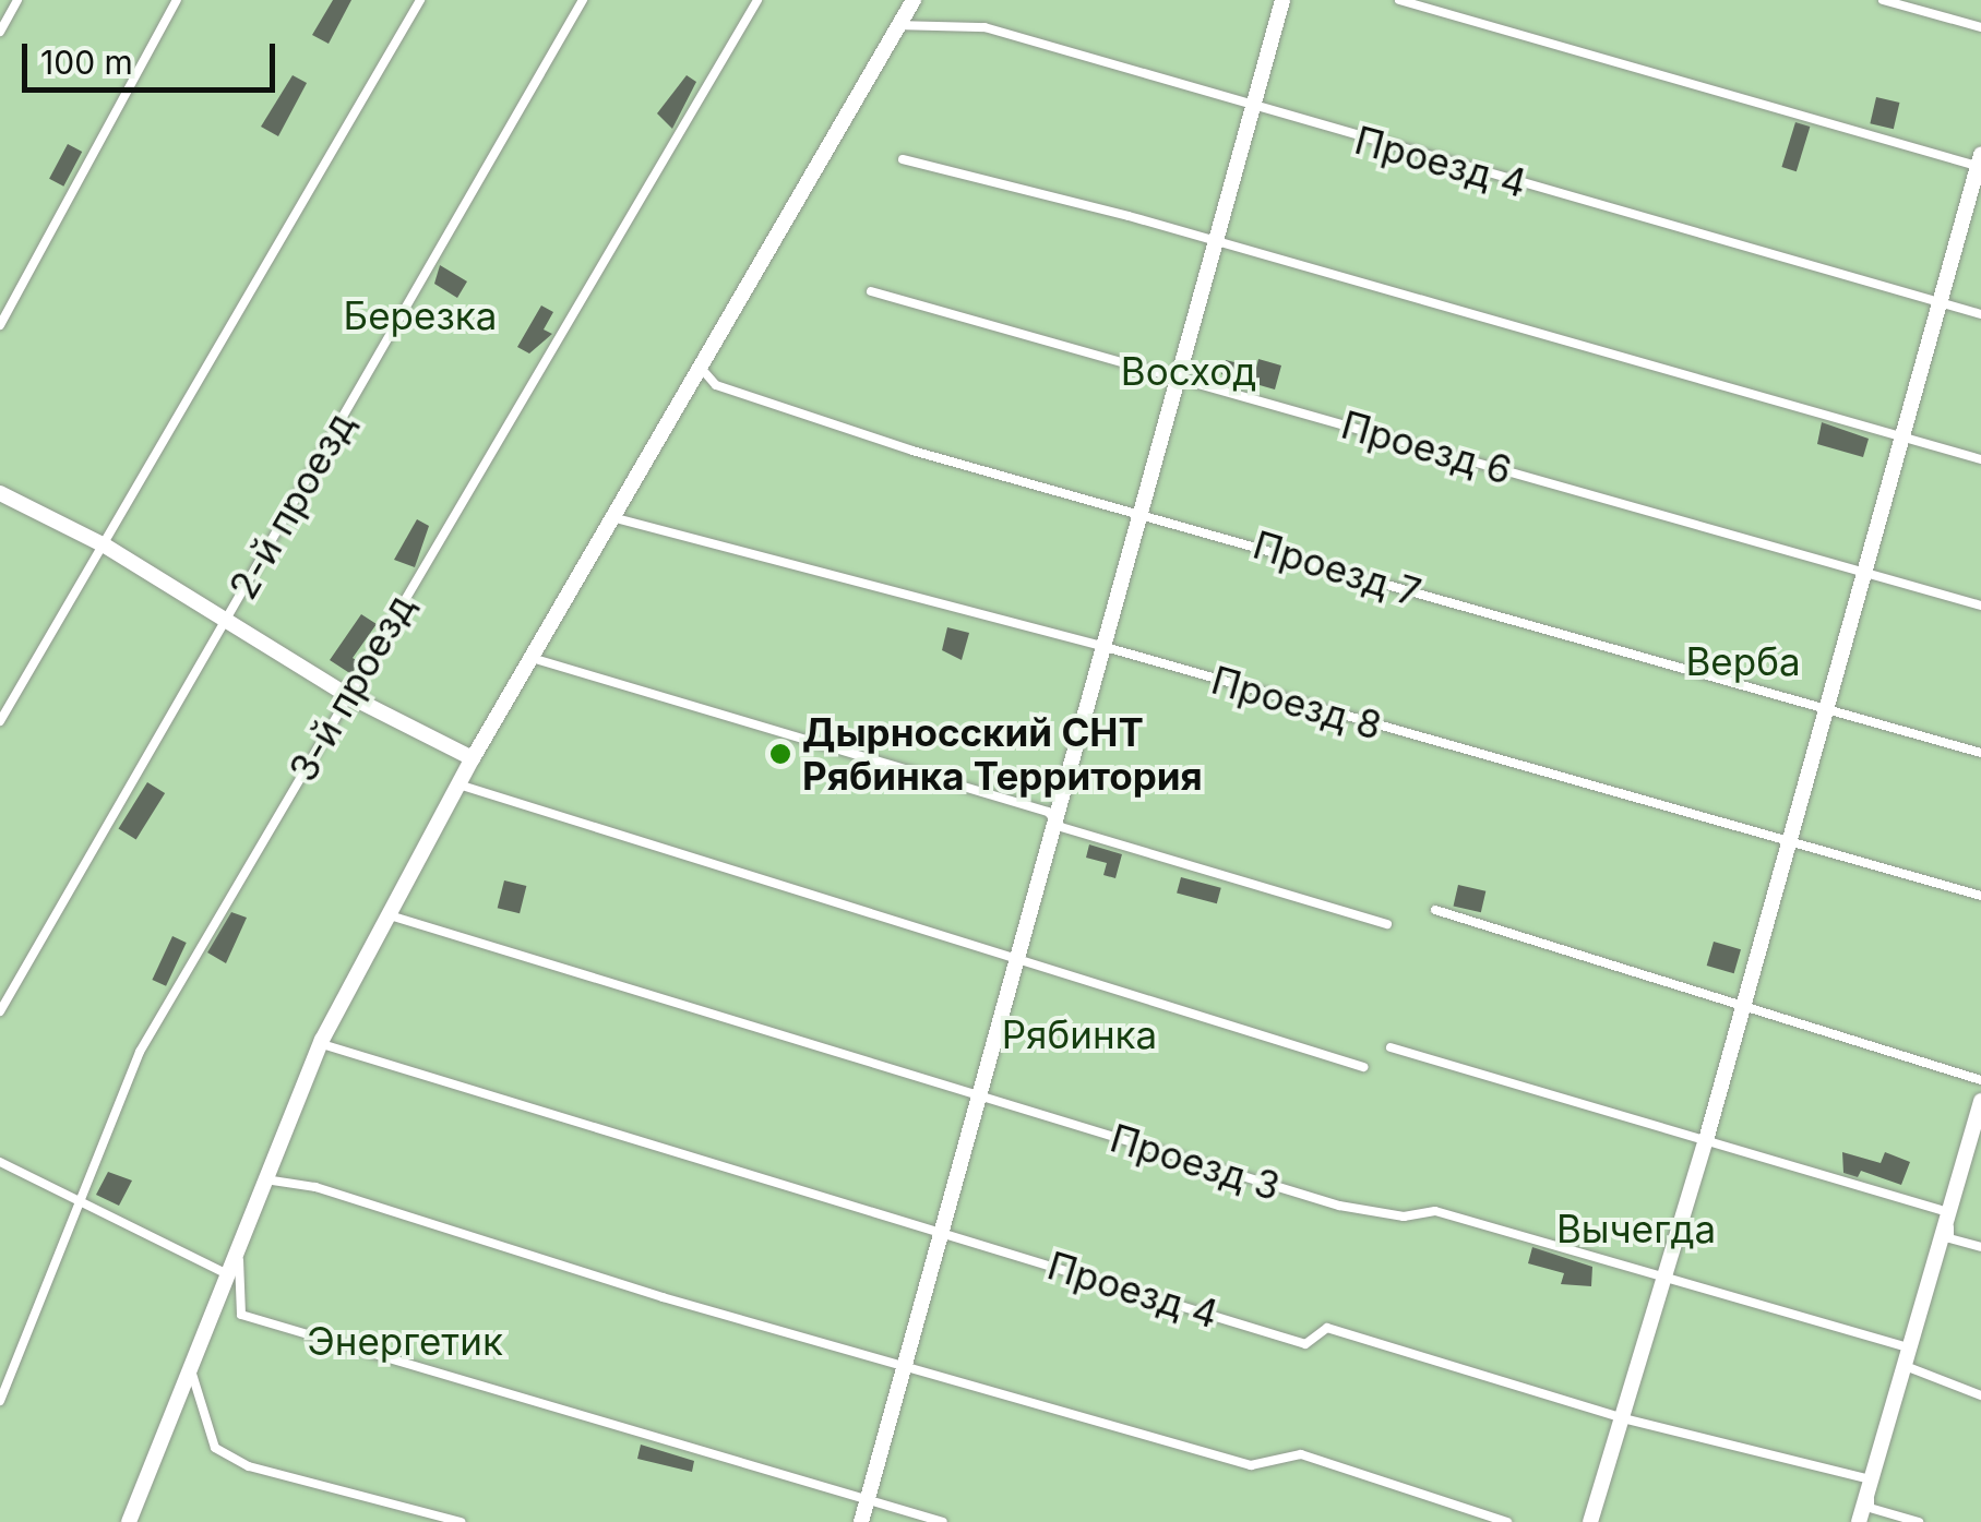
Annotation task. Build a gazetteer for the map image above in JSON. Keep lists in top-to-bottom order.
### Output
{
  "streets": {
    "lane": [
      "Проезд 4",
      "Проезд 6",
      "2-й проезд",
      "Проезд 7",
      "3-й проезд",
      "Проезд 8",
      "Проезд 3"
    ]
  },
  "parks": [
    "Березка",
    "Восход",
    "Верба",
    "Рябинка",
    "Вычегда",
    "Энергетик"
  ],
  "places": ["Дырносский СНТ Рябинка Территория"],
  "scale_bar": "100 m"
}
